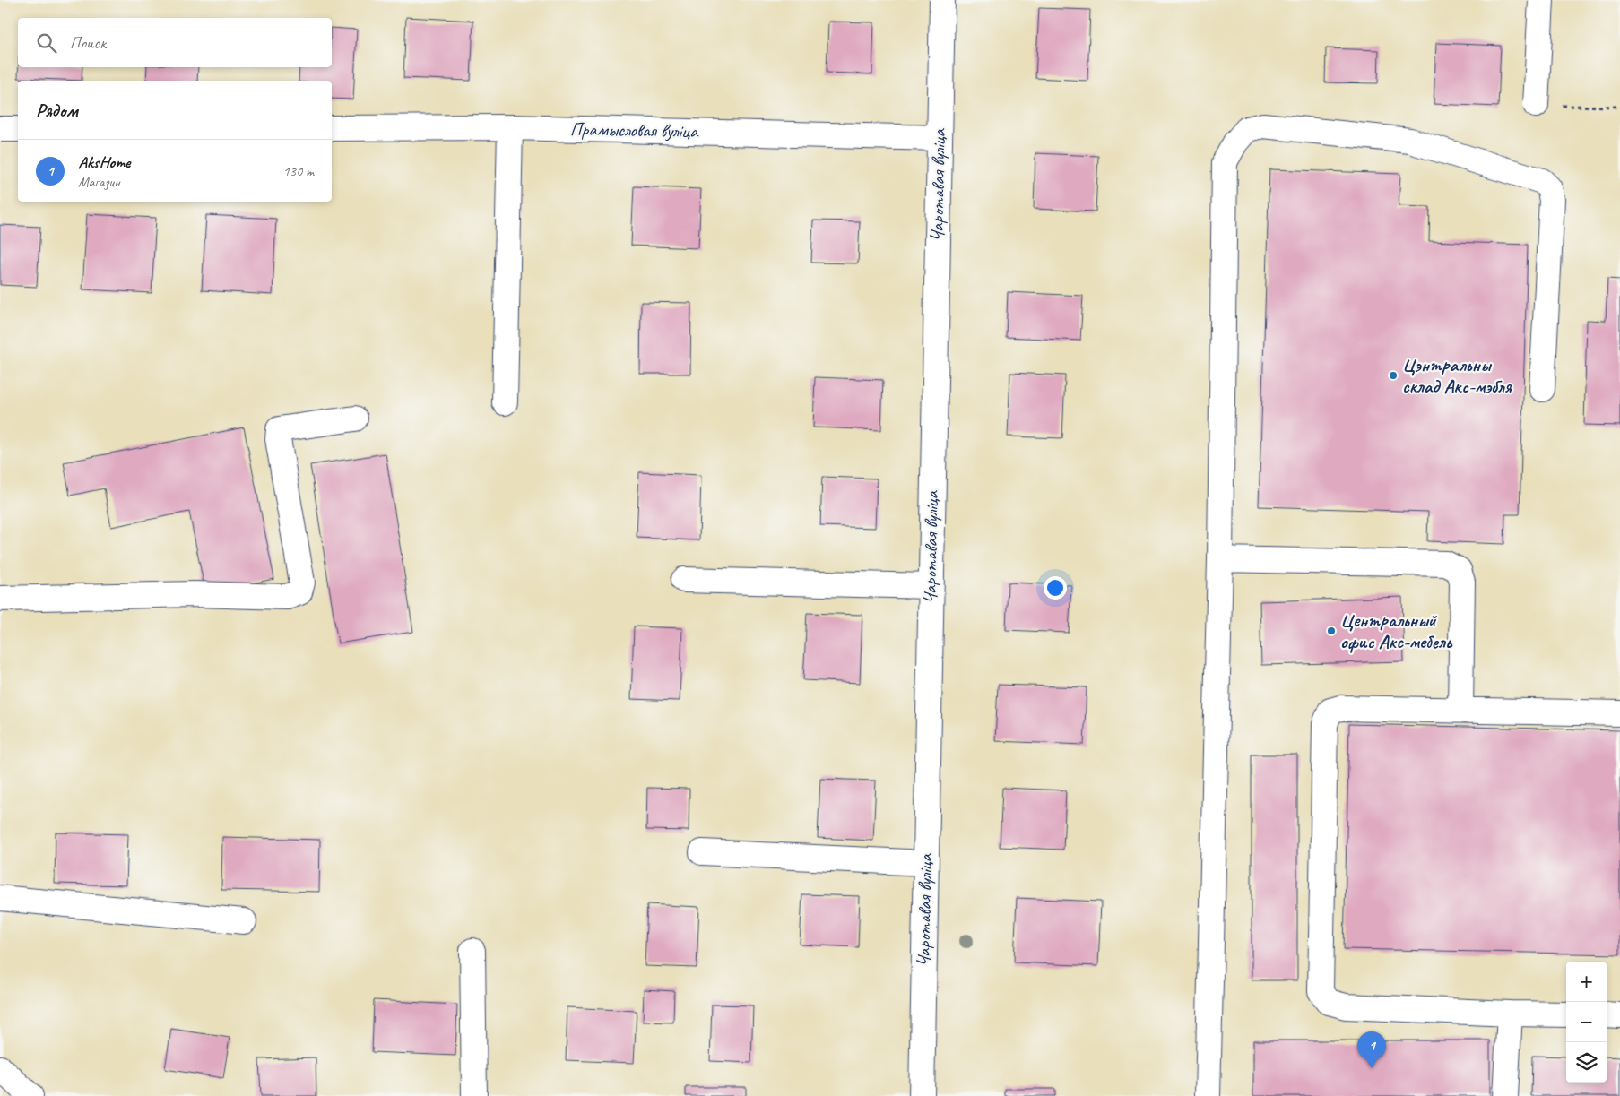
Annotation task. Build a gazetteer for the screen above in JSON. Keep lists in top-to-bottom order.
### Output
{
  "streets": {
    "street": ["Прамысловая вуліца", "Чаротавая вуліца"]
  },
  "crossings": [
    ["Прамысловая вуліца", "Чаротавая вуліца"]
  ],
  "places": ["Цэнтральны склад Акс-мэбля", "Центральный офис Акс-мебель"],
  "page": {
    "search": "Поиск",
    "heading": "Рядом",
    "list": [
      {
        "mark": "1",
        "name": "AksHome",
        "note": "Магазин",
        "value": "130 m"
      }
    ],
    "map_buttons": ["+", "−"],
    "pins": "1"
  }
}
